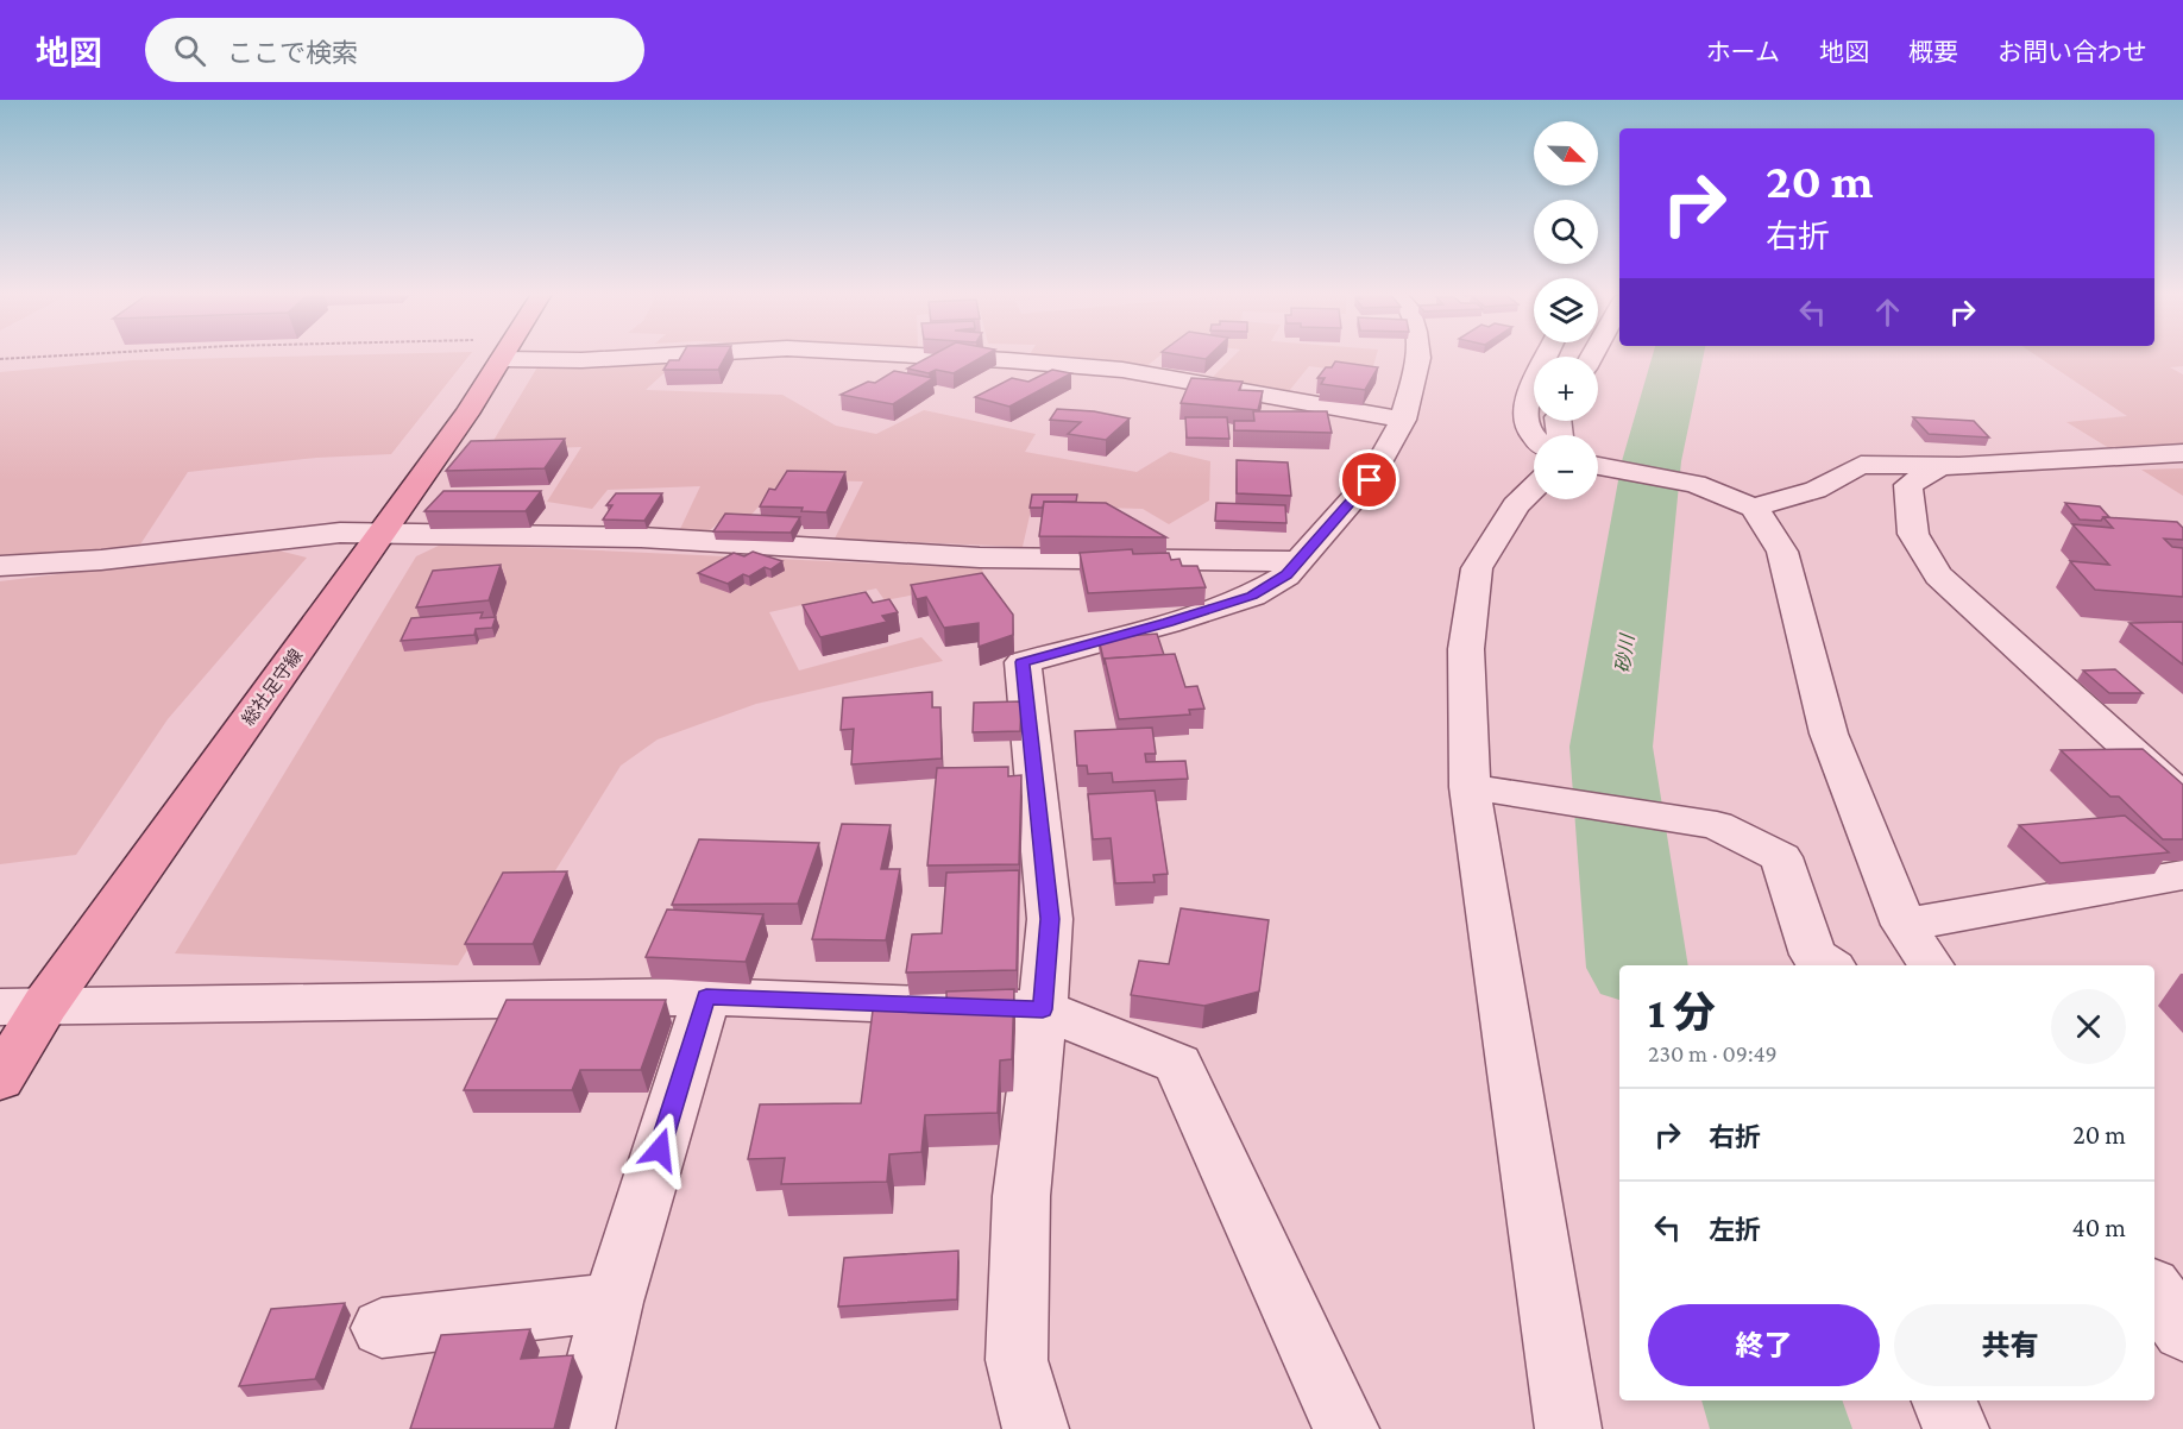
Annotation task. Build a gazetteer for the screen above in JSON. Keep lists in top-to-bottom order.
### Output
{
  "streets": {
    "main road": ["総社足守線"]
  },
  "water": ["砂川"],
  "north": "bottom right",
  "page": {
    "header": "地図",
    "search": "ここで検索",
    "nav": [
      "ホーム",
      "地図",
      "概要",
      "お問い合わせ"
    ],
    "map_buttons": ["+", "−"],
    "turn": ["20 m", "右折"],
    "heading": ["1 分", "230 m · 09:49"],
    "list": [
      {
        "name": "右折",
        "value": "20 m"
      },
      {
        "name": "左折",
        "value": "40 m"
      }
    ],
    "buttons": ["終了", "共有"]
  }
}
